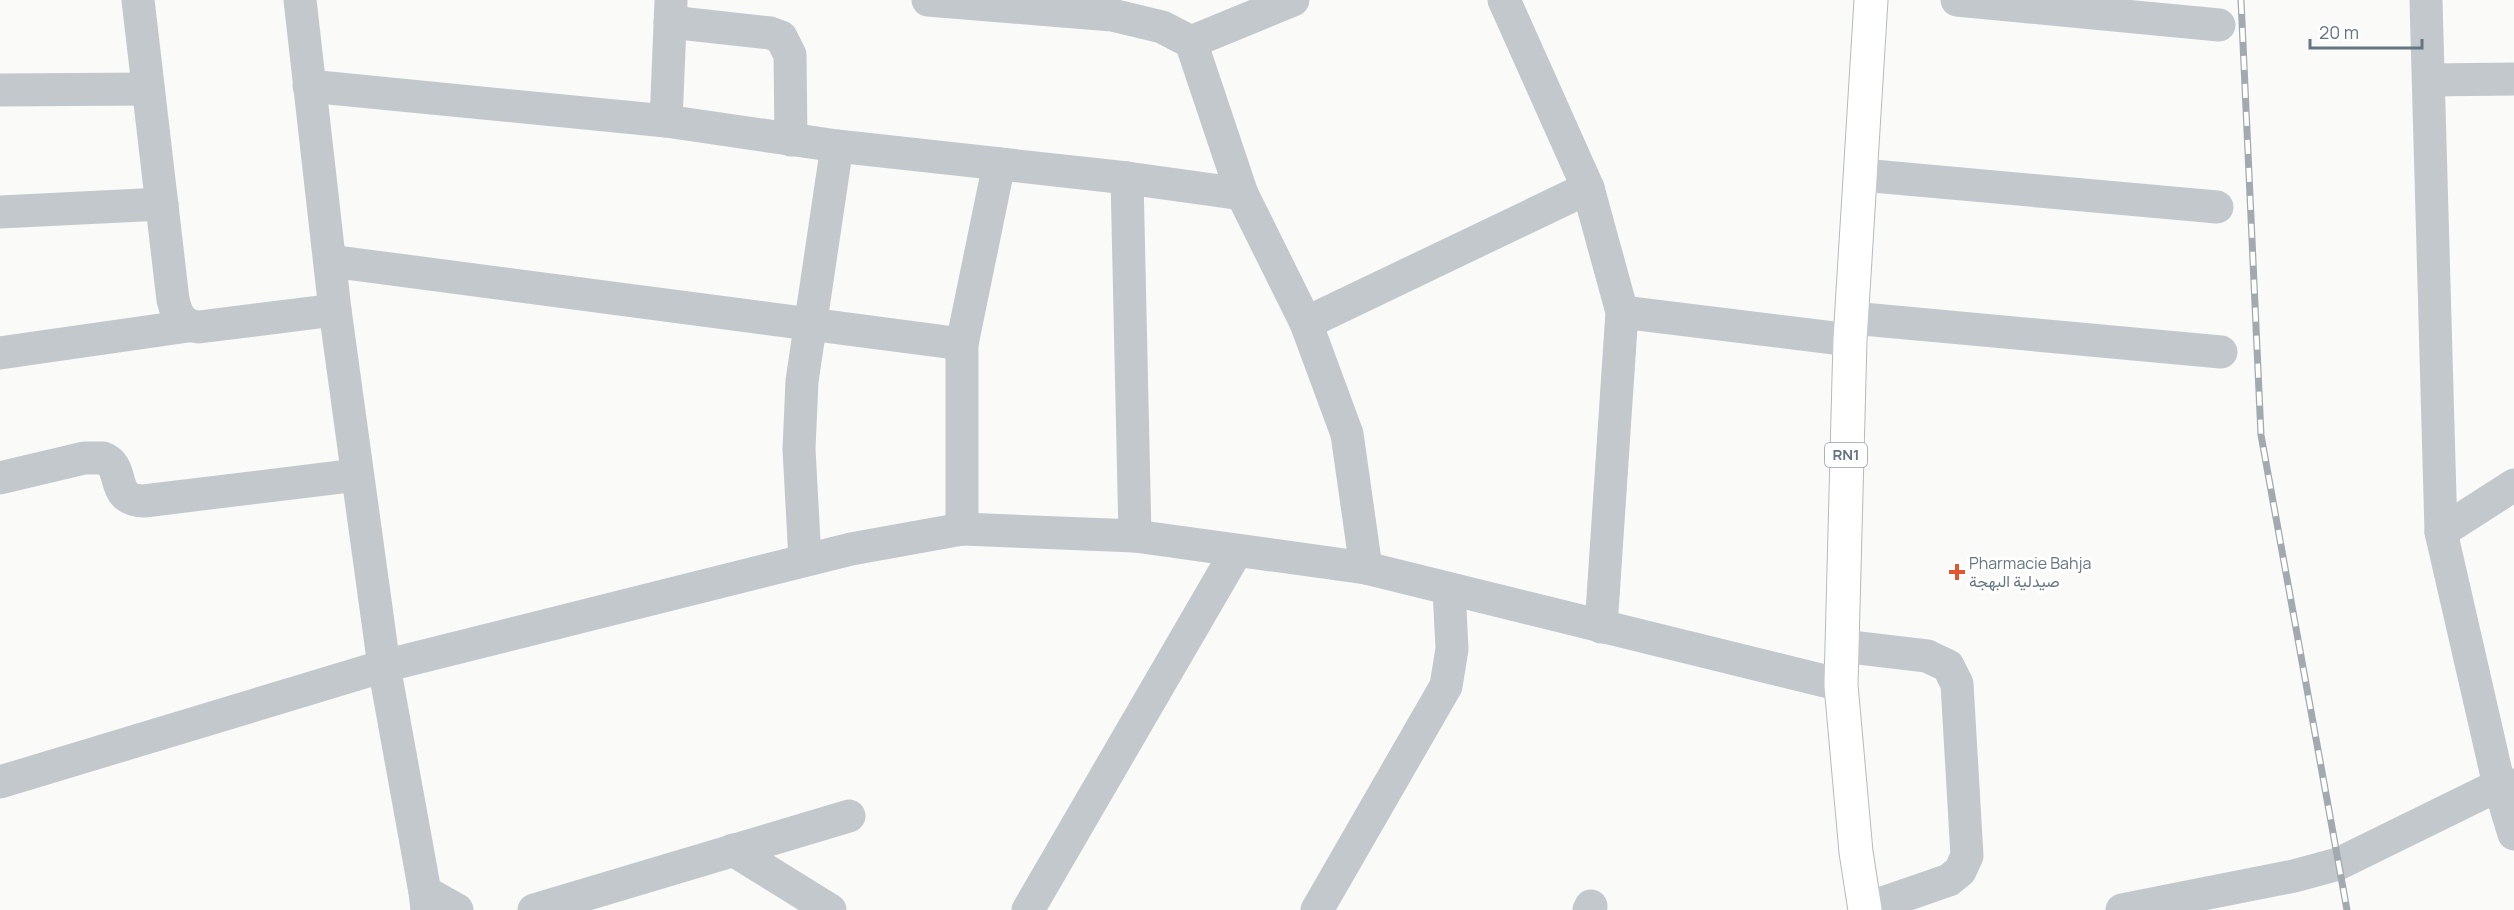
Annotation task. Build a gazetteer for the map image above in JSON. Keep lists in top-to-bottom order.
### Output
{
  "streets": {
    "main road": ["RN1"]
  },
  "places": {
    "health": ["Pharmacie Bahja صيدلية البهجة"]
  },
  "scale_bar": "20 m"
}
